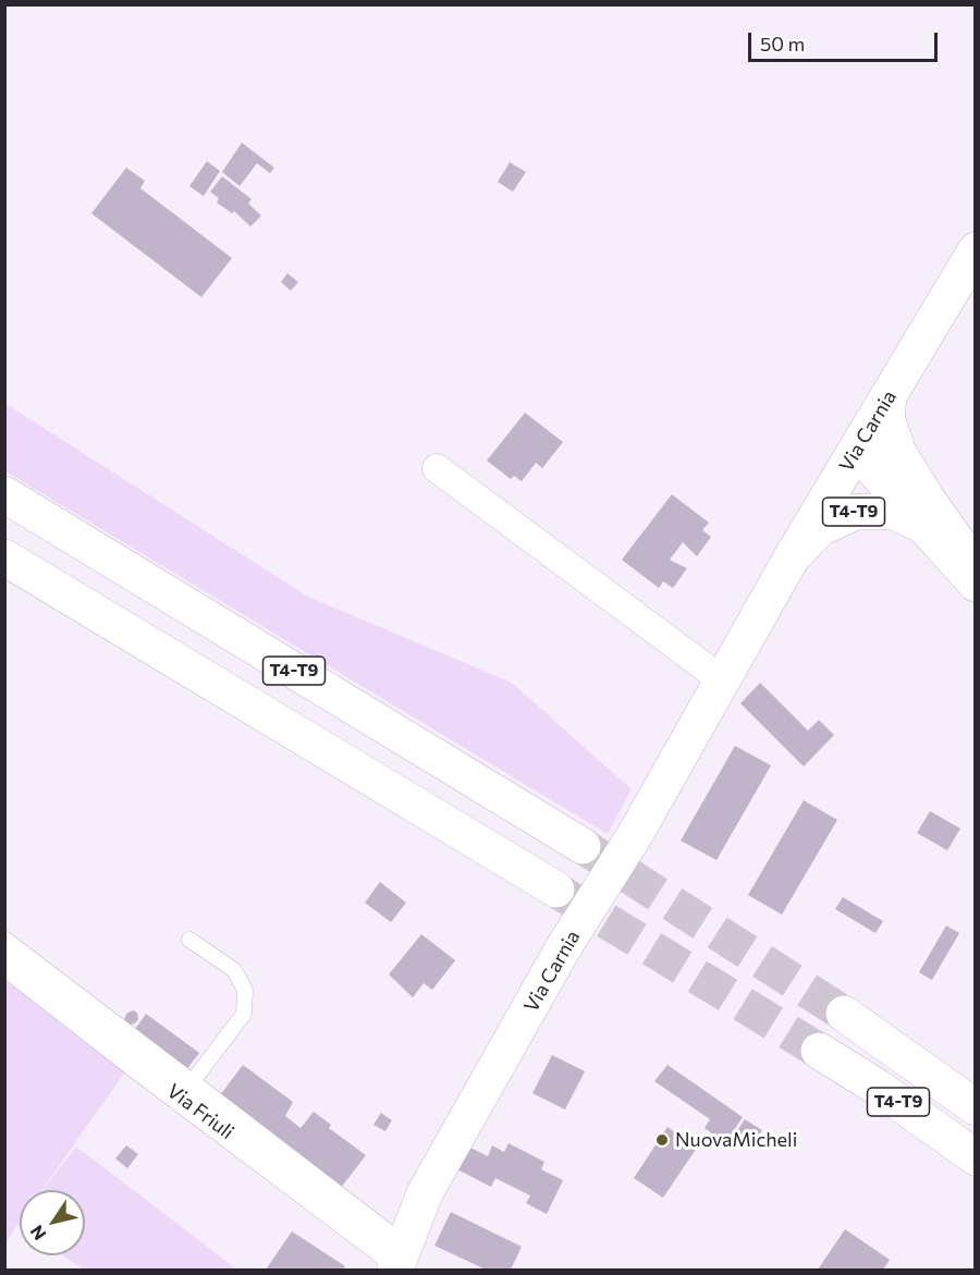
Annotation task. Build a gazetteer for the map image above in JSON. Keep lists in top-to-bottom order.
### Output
{
  "streets": {
    "main road": ["Via Carnia", "T4-T9"],
    "street": ["Via Friuli"]
  },
  "crossings": [
    ["Via Carnia", "T4-T9"],
    ["Via Carnia", "Via Friuli"]
  ],
  "places": ["NuovaMicheli"],
  "scale_bar": "50 m",
  "north": "bottom left"
}
